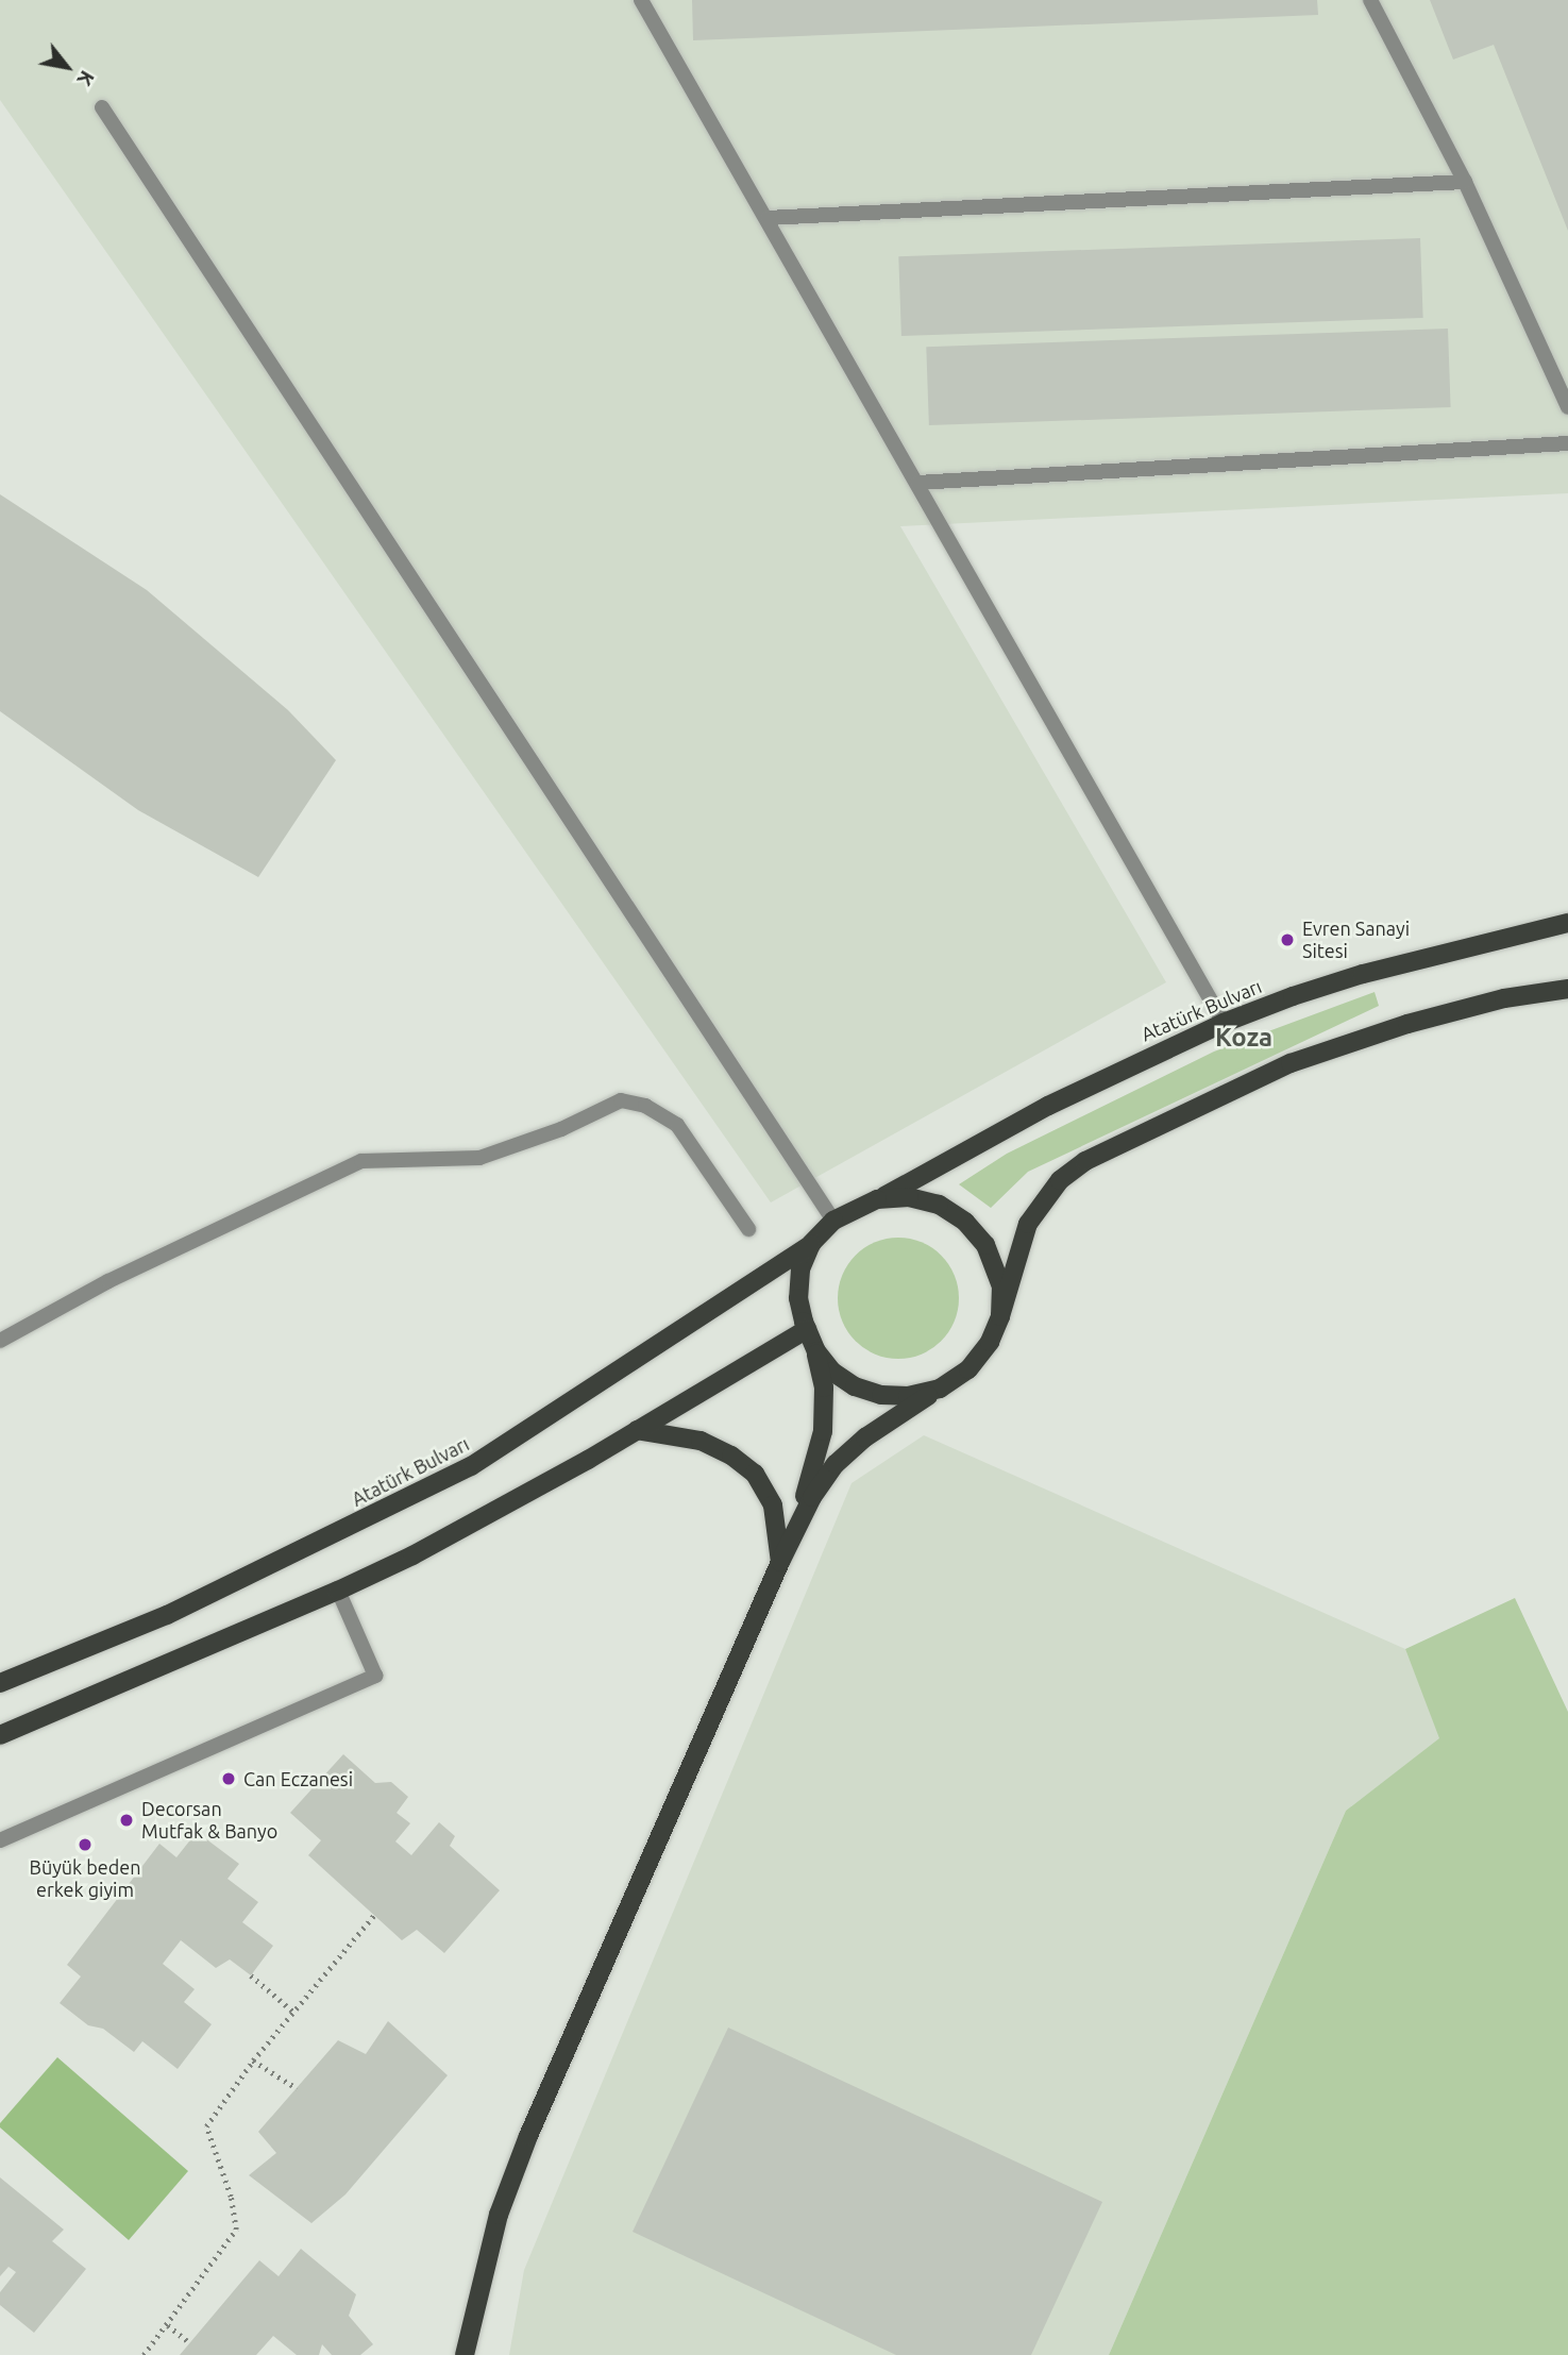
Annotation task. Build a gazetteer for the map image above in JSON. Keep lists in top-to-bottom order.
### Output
{
  "streets": {
    "main road": ["Atatürk Bulvarı"]
  },
  "districts": ["Koza"],
  "places": [
    "Evren Sanayi Sitesi",
    "Can Eczanesi",
    "Decorsan Mutfak & Banyo",
    "Büyük beden erkek giyim"
  ],
  "north": "bottom right"
}
